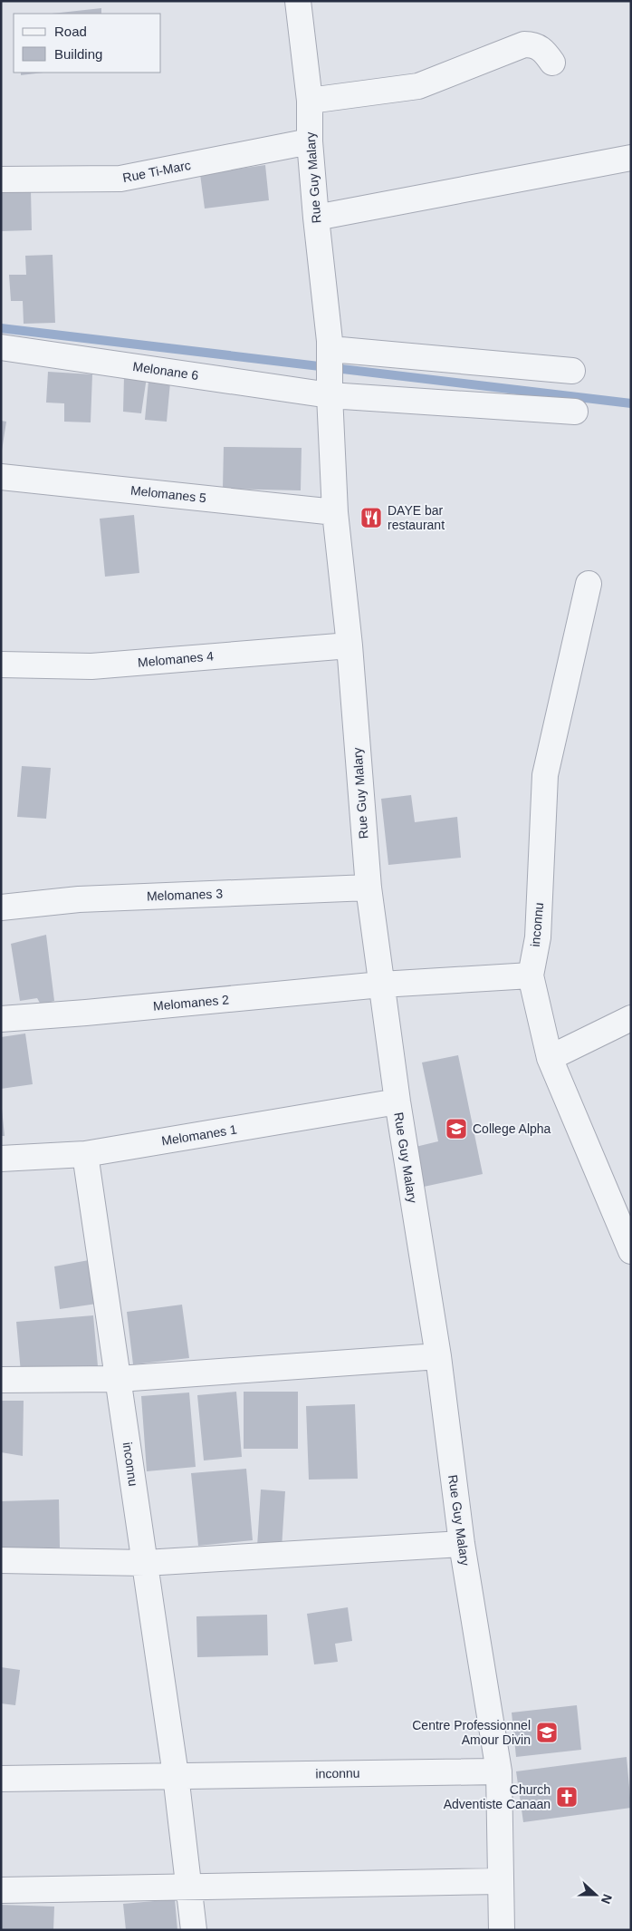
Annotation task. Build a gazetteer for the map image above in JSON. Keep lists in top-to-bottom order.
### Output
{
  "streets": {
    "street": [
      "Rue Ti-Marc",
      "Rue Guy Malary",
      "Melonane 6",
      "Melomanes 5",
      "Melomanes 4",
      "Melomanes 3",
      "inconnu",
      "Melomanes 2",
      "Melomanes 1"
    ]
  },
  "crossings": [
    ["Rue Ti-Marc", "Rue Guy Malary"],
    ["Rue Guy Malary", "Melonane 6"],
    ["Rue Guy Malary", "Melomanes 5"],
    ["Rue Guy Malary", "Melomanes 4"],
    ["Rue Guy Malary", "Melomanes 3"],
    ["Rue Guy Malary", "inconnu"],
    ["Rue Guy Malary", "Melomanes 2"],
    ["Rue Guy Malary", "Melomanes 1"],
    ["inconnu", "Melomanes 2"],
    ["inconnu", "Melomanes 1"]
  ],
  "places": {
    "restaurant": ["DAYE bar restaurant"],
    "school or university": ["College Alpha", "Centre Professionnel Amour Divin"],
    "church": ["Church Adventiste Canaan"]
  },
  "legend": ["Road", "Building"],
  "north": "right"
}
